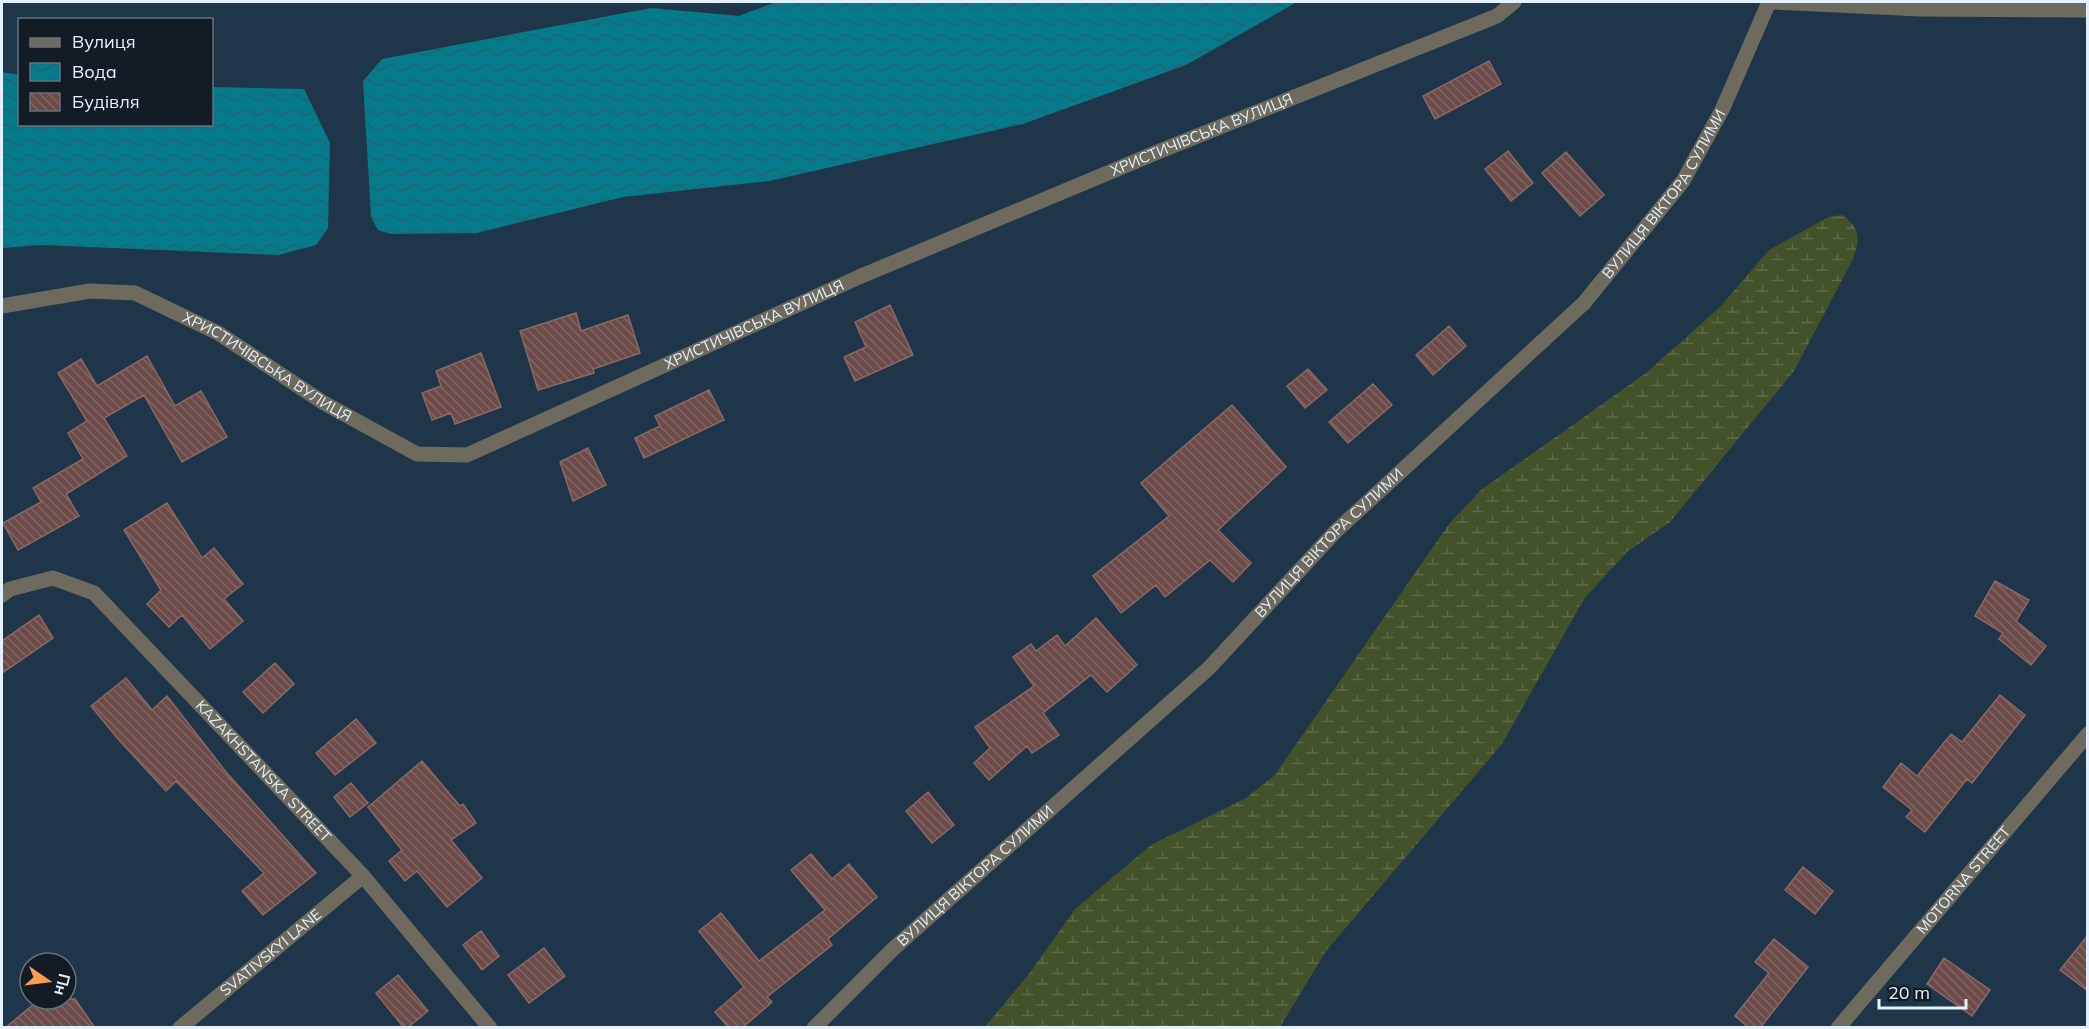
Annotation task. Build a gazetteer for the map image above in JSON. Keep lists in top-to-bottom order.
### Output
{
  "streets": {
    "street": [
      "ХРИСТИЧІВСЬКА ВУЛИЦЯ",
      "ВУЛИЦЯ ВІКТОРА СУЛИМИ",
      "KAZAKHSTANSKA STREET",
      "MOTORNA STREET",
      "SVATIVSKYI LANE"
    ]
  },
  "crossings": [
    ["KAZAKHSTANSKA STREET", "SVATIVSKYI LANE"]
  ],
  "legend": ["Вулиця", "Вода", "Будівля"],
  "scale_bar": "20 m",
  "north": "right"
}
